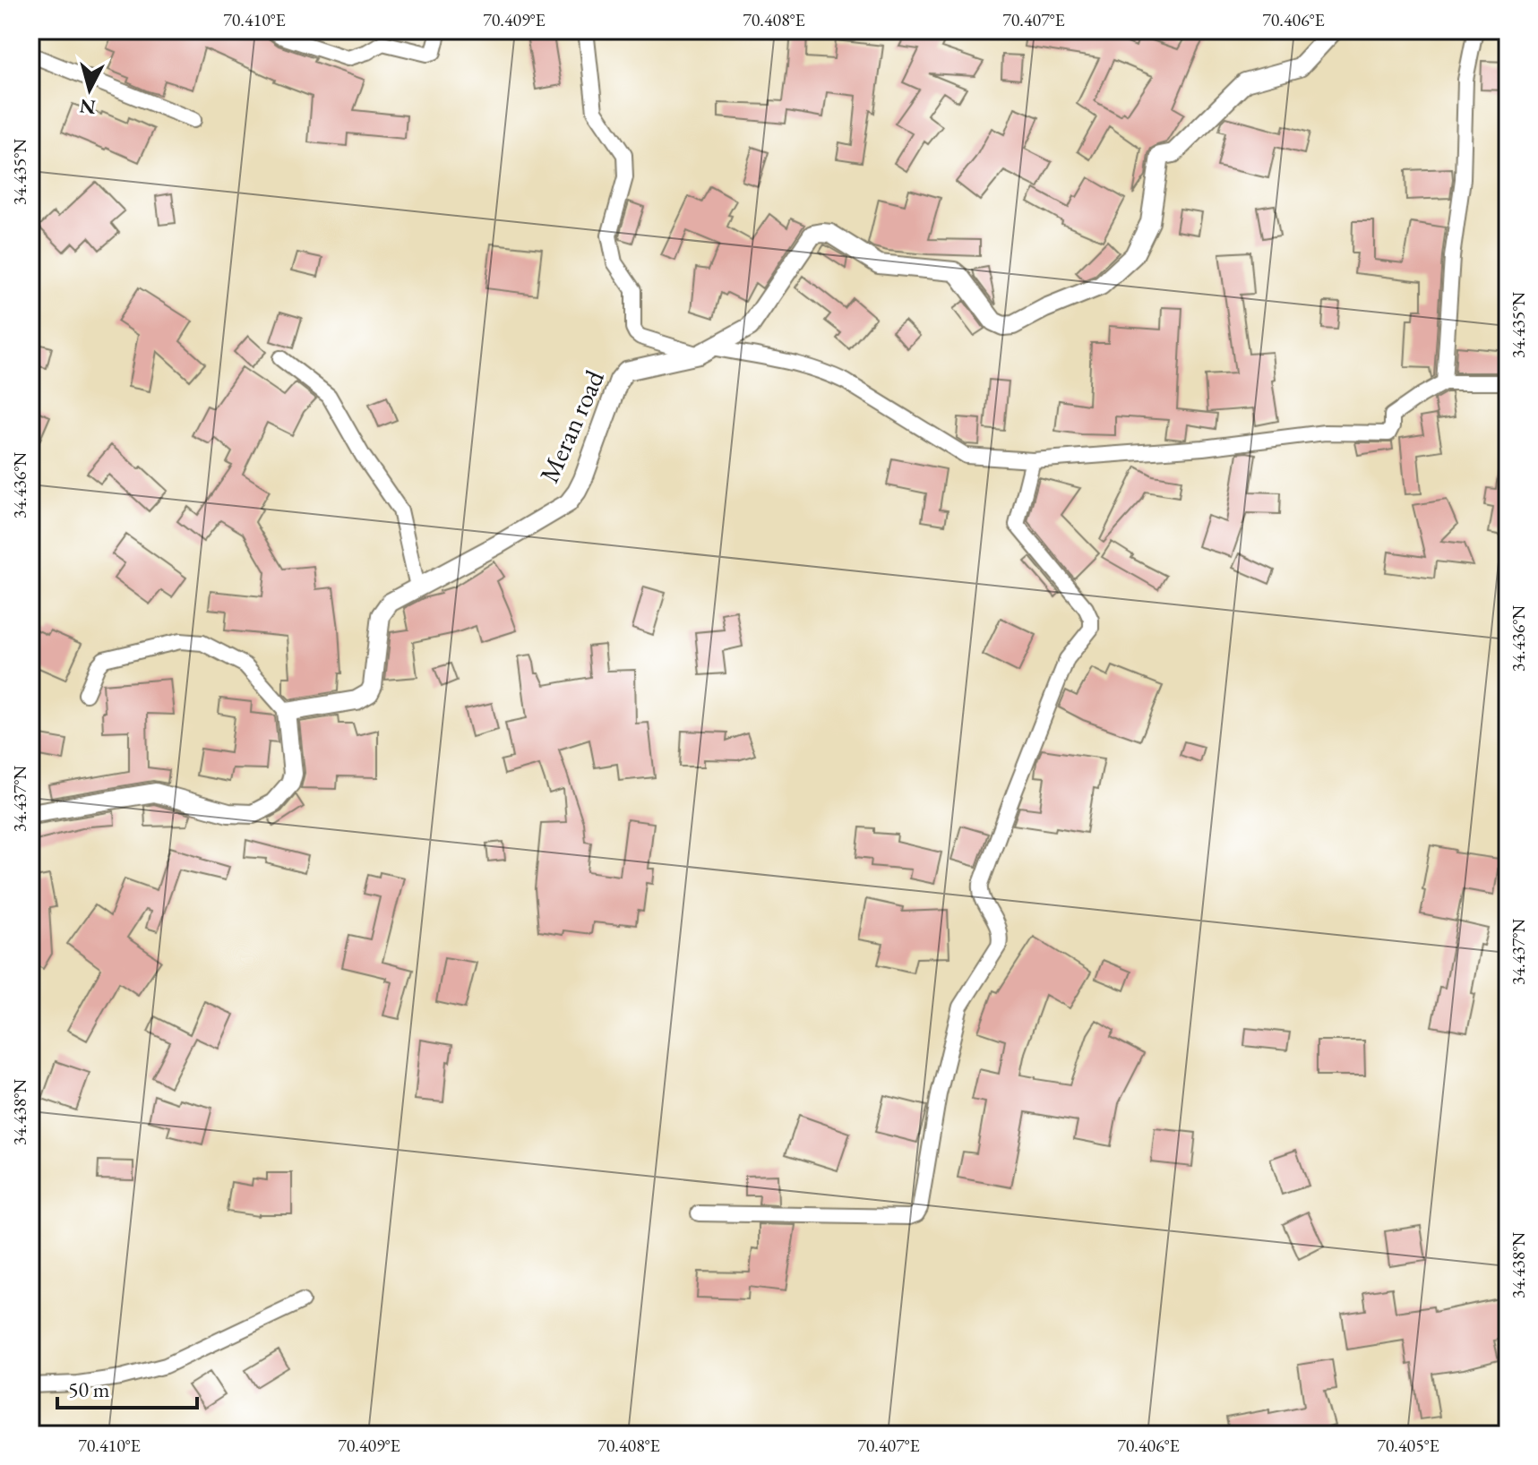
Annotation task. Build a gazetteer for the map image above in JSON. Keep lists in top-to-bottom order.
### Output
{
  "streets": {
    "street": ["Meran road"]
  },
  "scale_bar": "50 m",
  "north": "bottom",
  "coordinates": [
    "70.410°E",
    "70.409°E",
    "70.408°E",
    "70.407°E",
    "70.406°E",
    "34.435°N",
    "34.436°N",
    "34.437°N",
    "34.438°N",
    "70.405°E"
  ]
}
